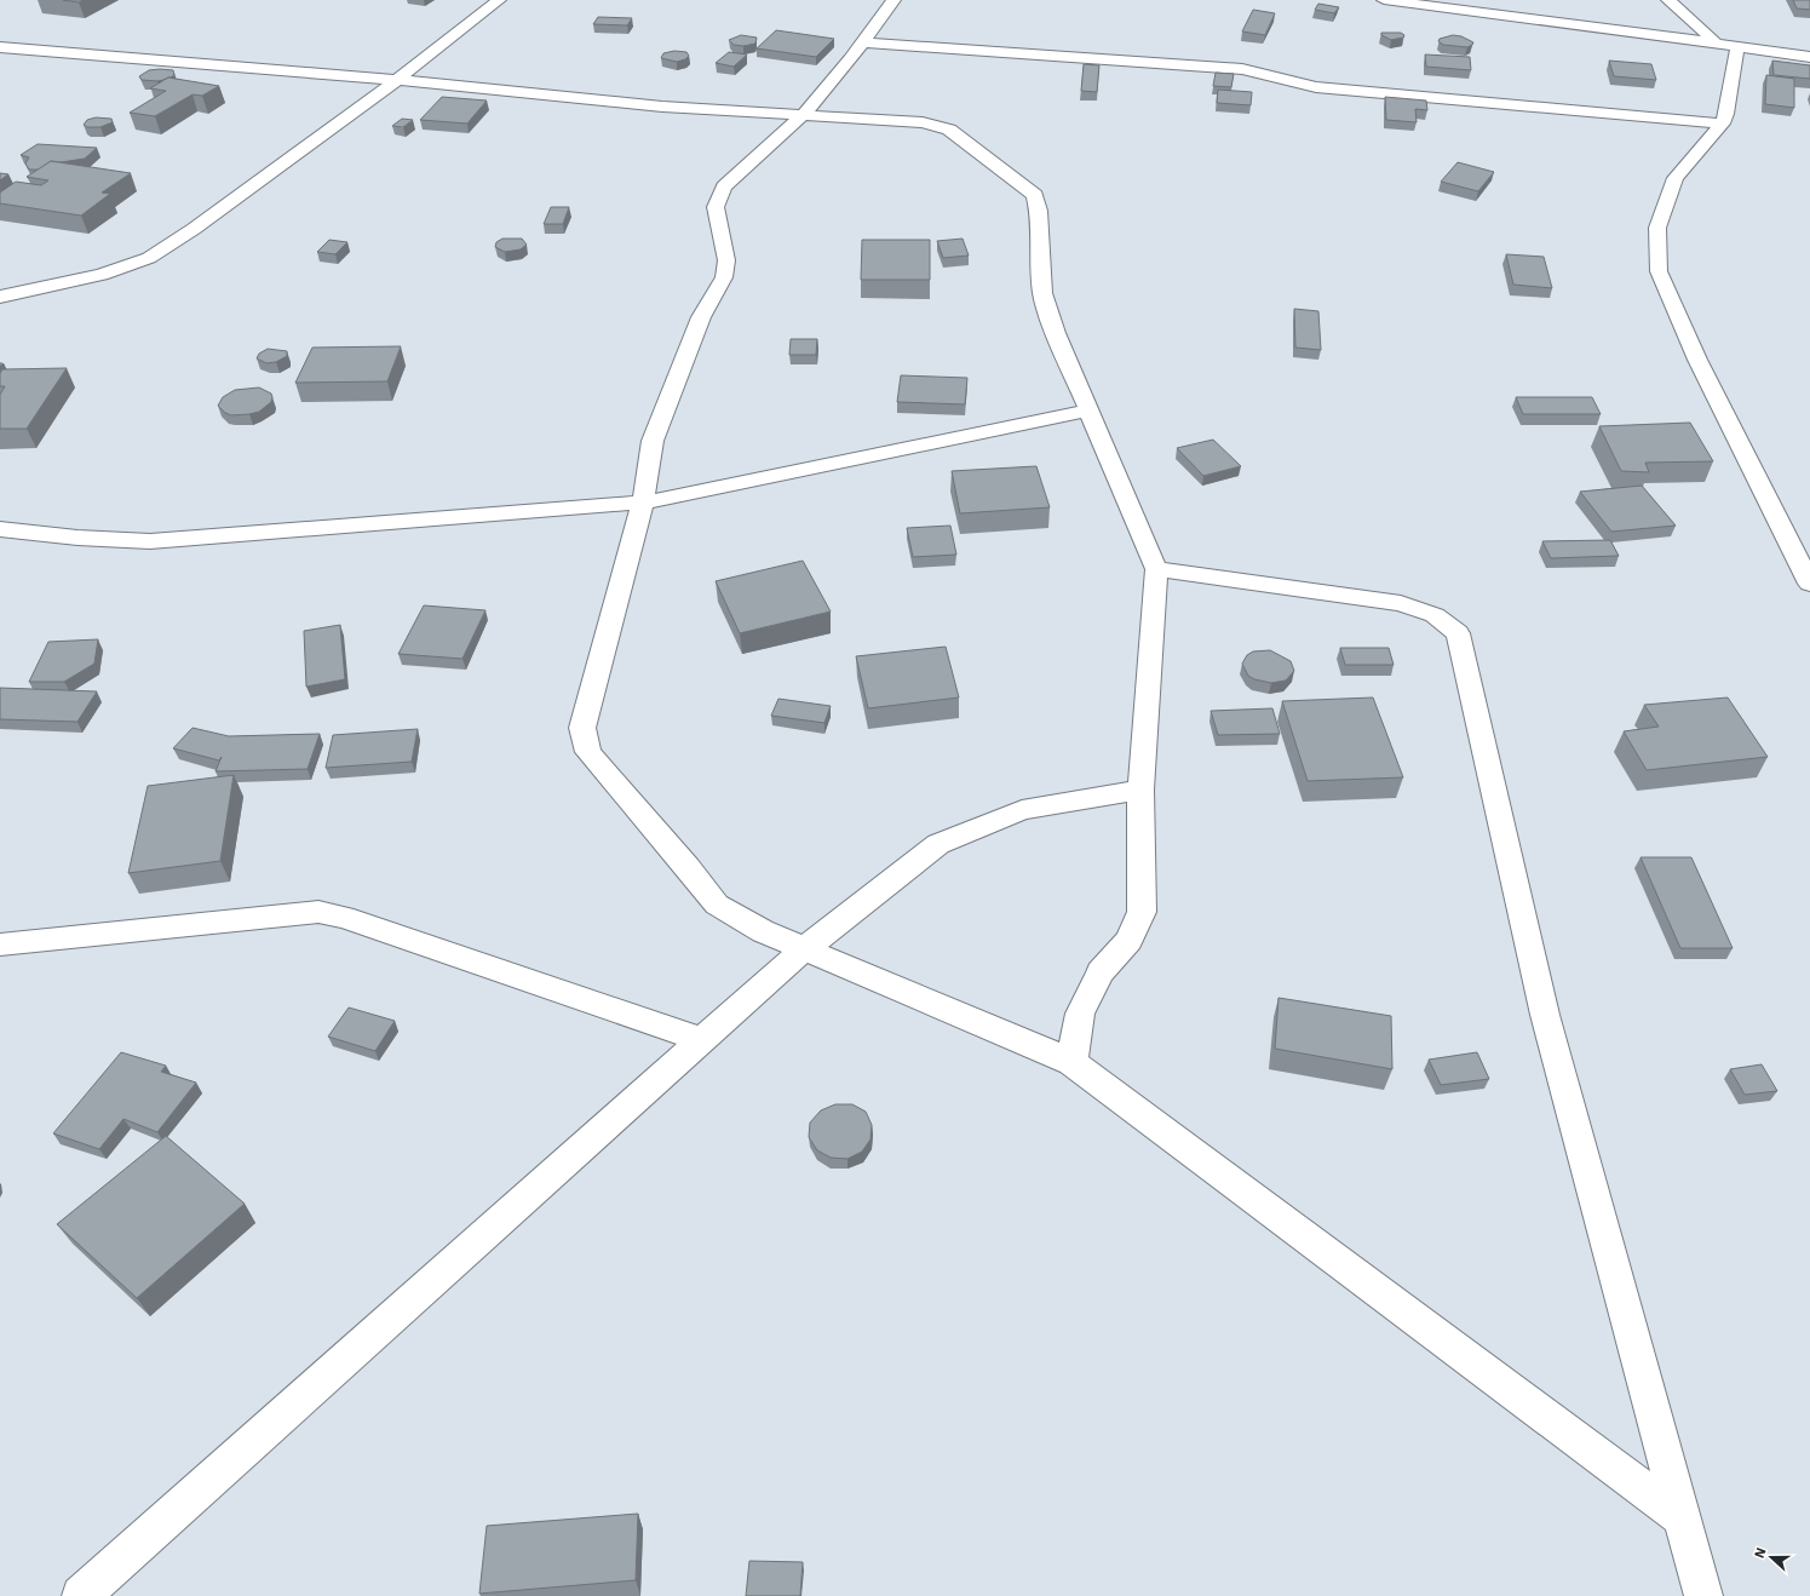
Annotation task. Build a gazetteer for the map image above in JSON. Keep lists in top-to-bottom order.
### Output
{
  "north": "left"
}
